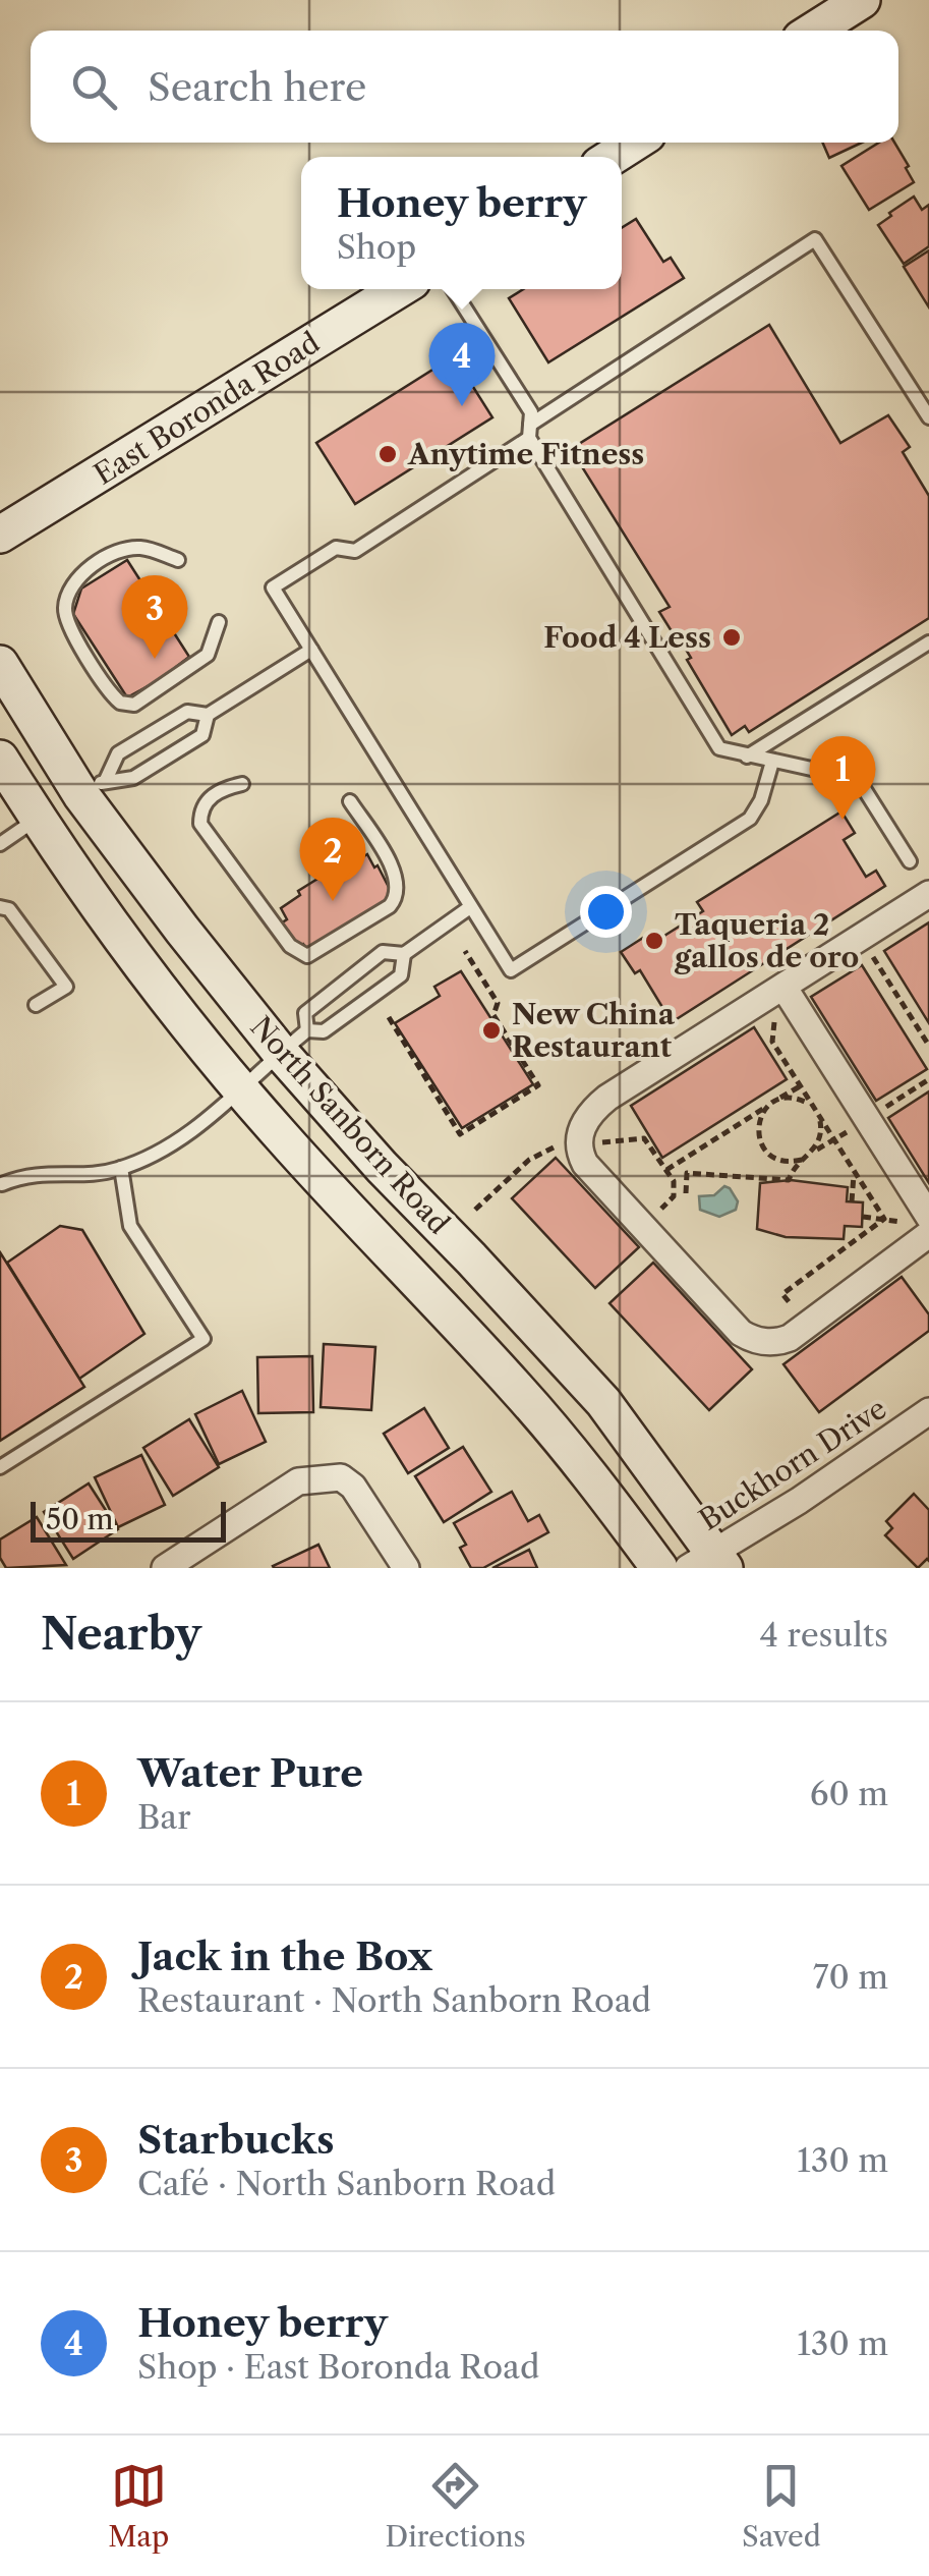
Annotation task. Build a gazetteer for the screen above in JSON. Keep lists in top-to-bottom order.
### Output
{
  "streets": {
    "main road": ["East Boronda Road", "North Sanborn Road"],
    "street": ["Buckhorn Drive"]
  },
  "crossings": [
    ["North Sanborn Road", "Buckhorn Drive"]
  ],
  "places": [
    "Anytime Fitness",
    "Food 4 Less",
    "Taqueria 2 gallos de oro",
    "New China Restaurant"
  ],
  "scale_bar": "50 m",
  "page": {
    "search": "Search here",
    "popup": ["Honey berry", "Shop"],
    "pins": [
      "4",
      "3",
      "1",
      "2"
    ],
    "scale": "50 m",
    "heading": ["Nearby", "4 results"],
    "list": [
      {
        "mark": "1",
        "name": "Water Pure",
        "note": "Bar",
        "value": "60 m"
      },
      {
        "mark": "2",
        "name": "Jack in the Box",
        "note": "Restaurant · North Sanborn Road",
        "value": "70 m"
      },
      {
        "mark": "3",
        "name": "Starbucks",
        "note": "Café · North Sanborn Road",
        "value": "130 m"
      },
      {
        "mark": "4",
        "name": "Honey berry",
        "note": "Shop · East Boronda Road",
        "value": "130 m"
      }
    ],
    "nav": ["Map", "Directions", "Saved"]
  }
}
